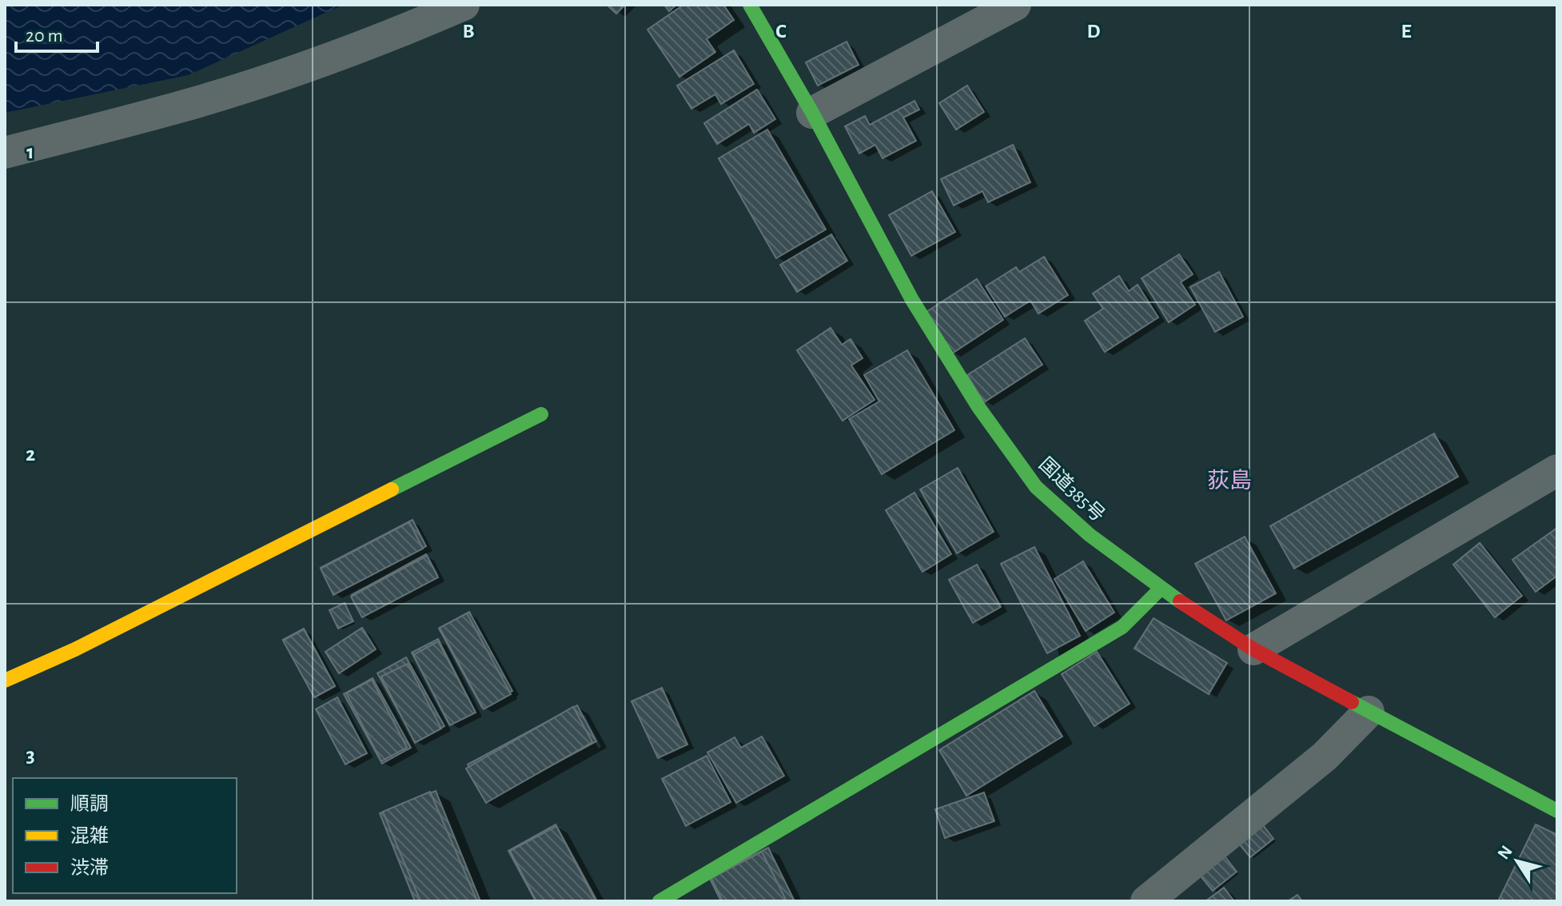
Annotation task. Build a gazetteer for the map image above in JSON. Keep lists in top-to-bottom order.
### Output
{
  "streets": {
    "main road": ["国道385号"]
  },
  "districts": ["荻島"],
  "legend": ["順調", "混雑", "渋滞"],
  "scale_bar": "20 m",
  "north": "top left",
  "grid": {
    "columns": [
      "B",
      "C",
      "D",
      "E"
    ],
    "rows": ["1", "2", "3"]
  }
}
